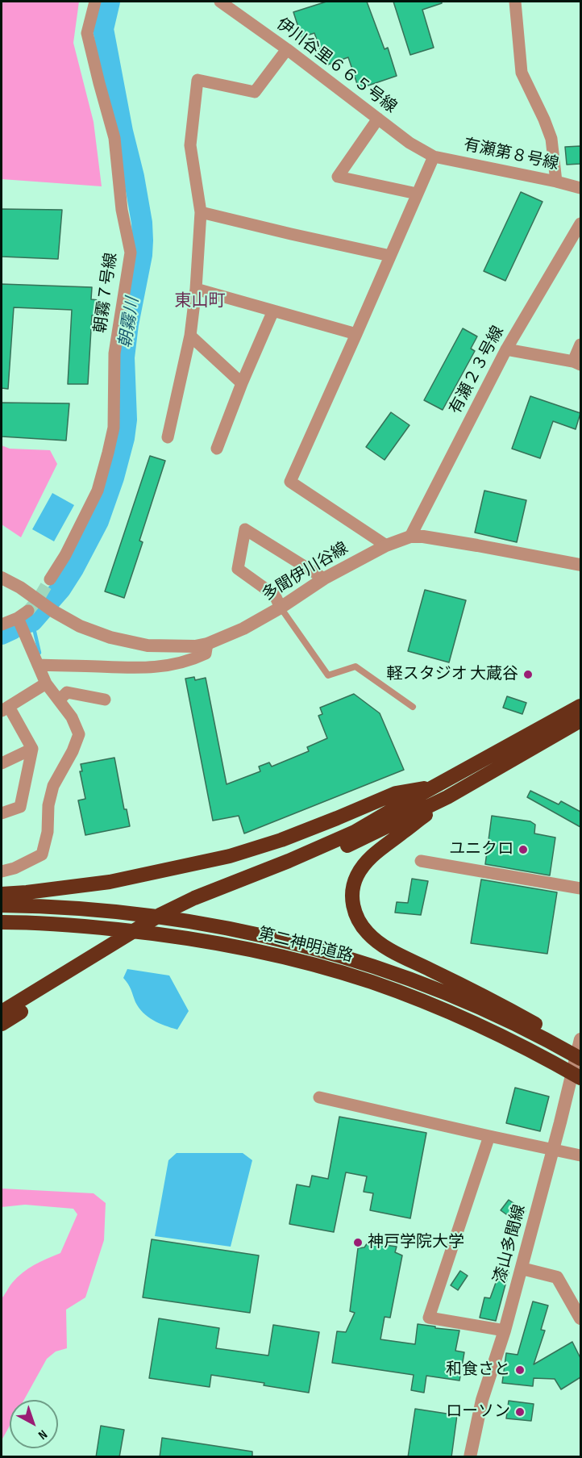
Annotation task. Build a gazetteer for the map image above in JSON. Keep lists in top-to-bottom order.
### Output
{
  "streets": {
    "highway": ["第二神明道路"],
    "street": [
      "伊川谷里６６５号線",
      "有瀬第８号線",
      "朝霧７号線",
      "有瀬２３号線",
      "多聞伊川谷線",
      "漆山多聞線"
    ]
  },
  "crossings": [
    ["伊川谷里６６５号線", "有瀬第８号線"],
    ["有瀬２３号線", "多聞伊川谷線"]
  ],
  "districts": ["東山町"],
  "water": ["朝霧川"],
  "places": [
    "軽スタジオ 大蔵谷",
    "ユニクロ",
    "神戸学院大学",
    "和食さと",
    "ローソン"
  ],
  "north": "bottom right"
}
